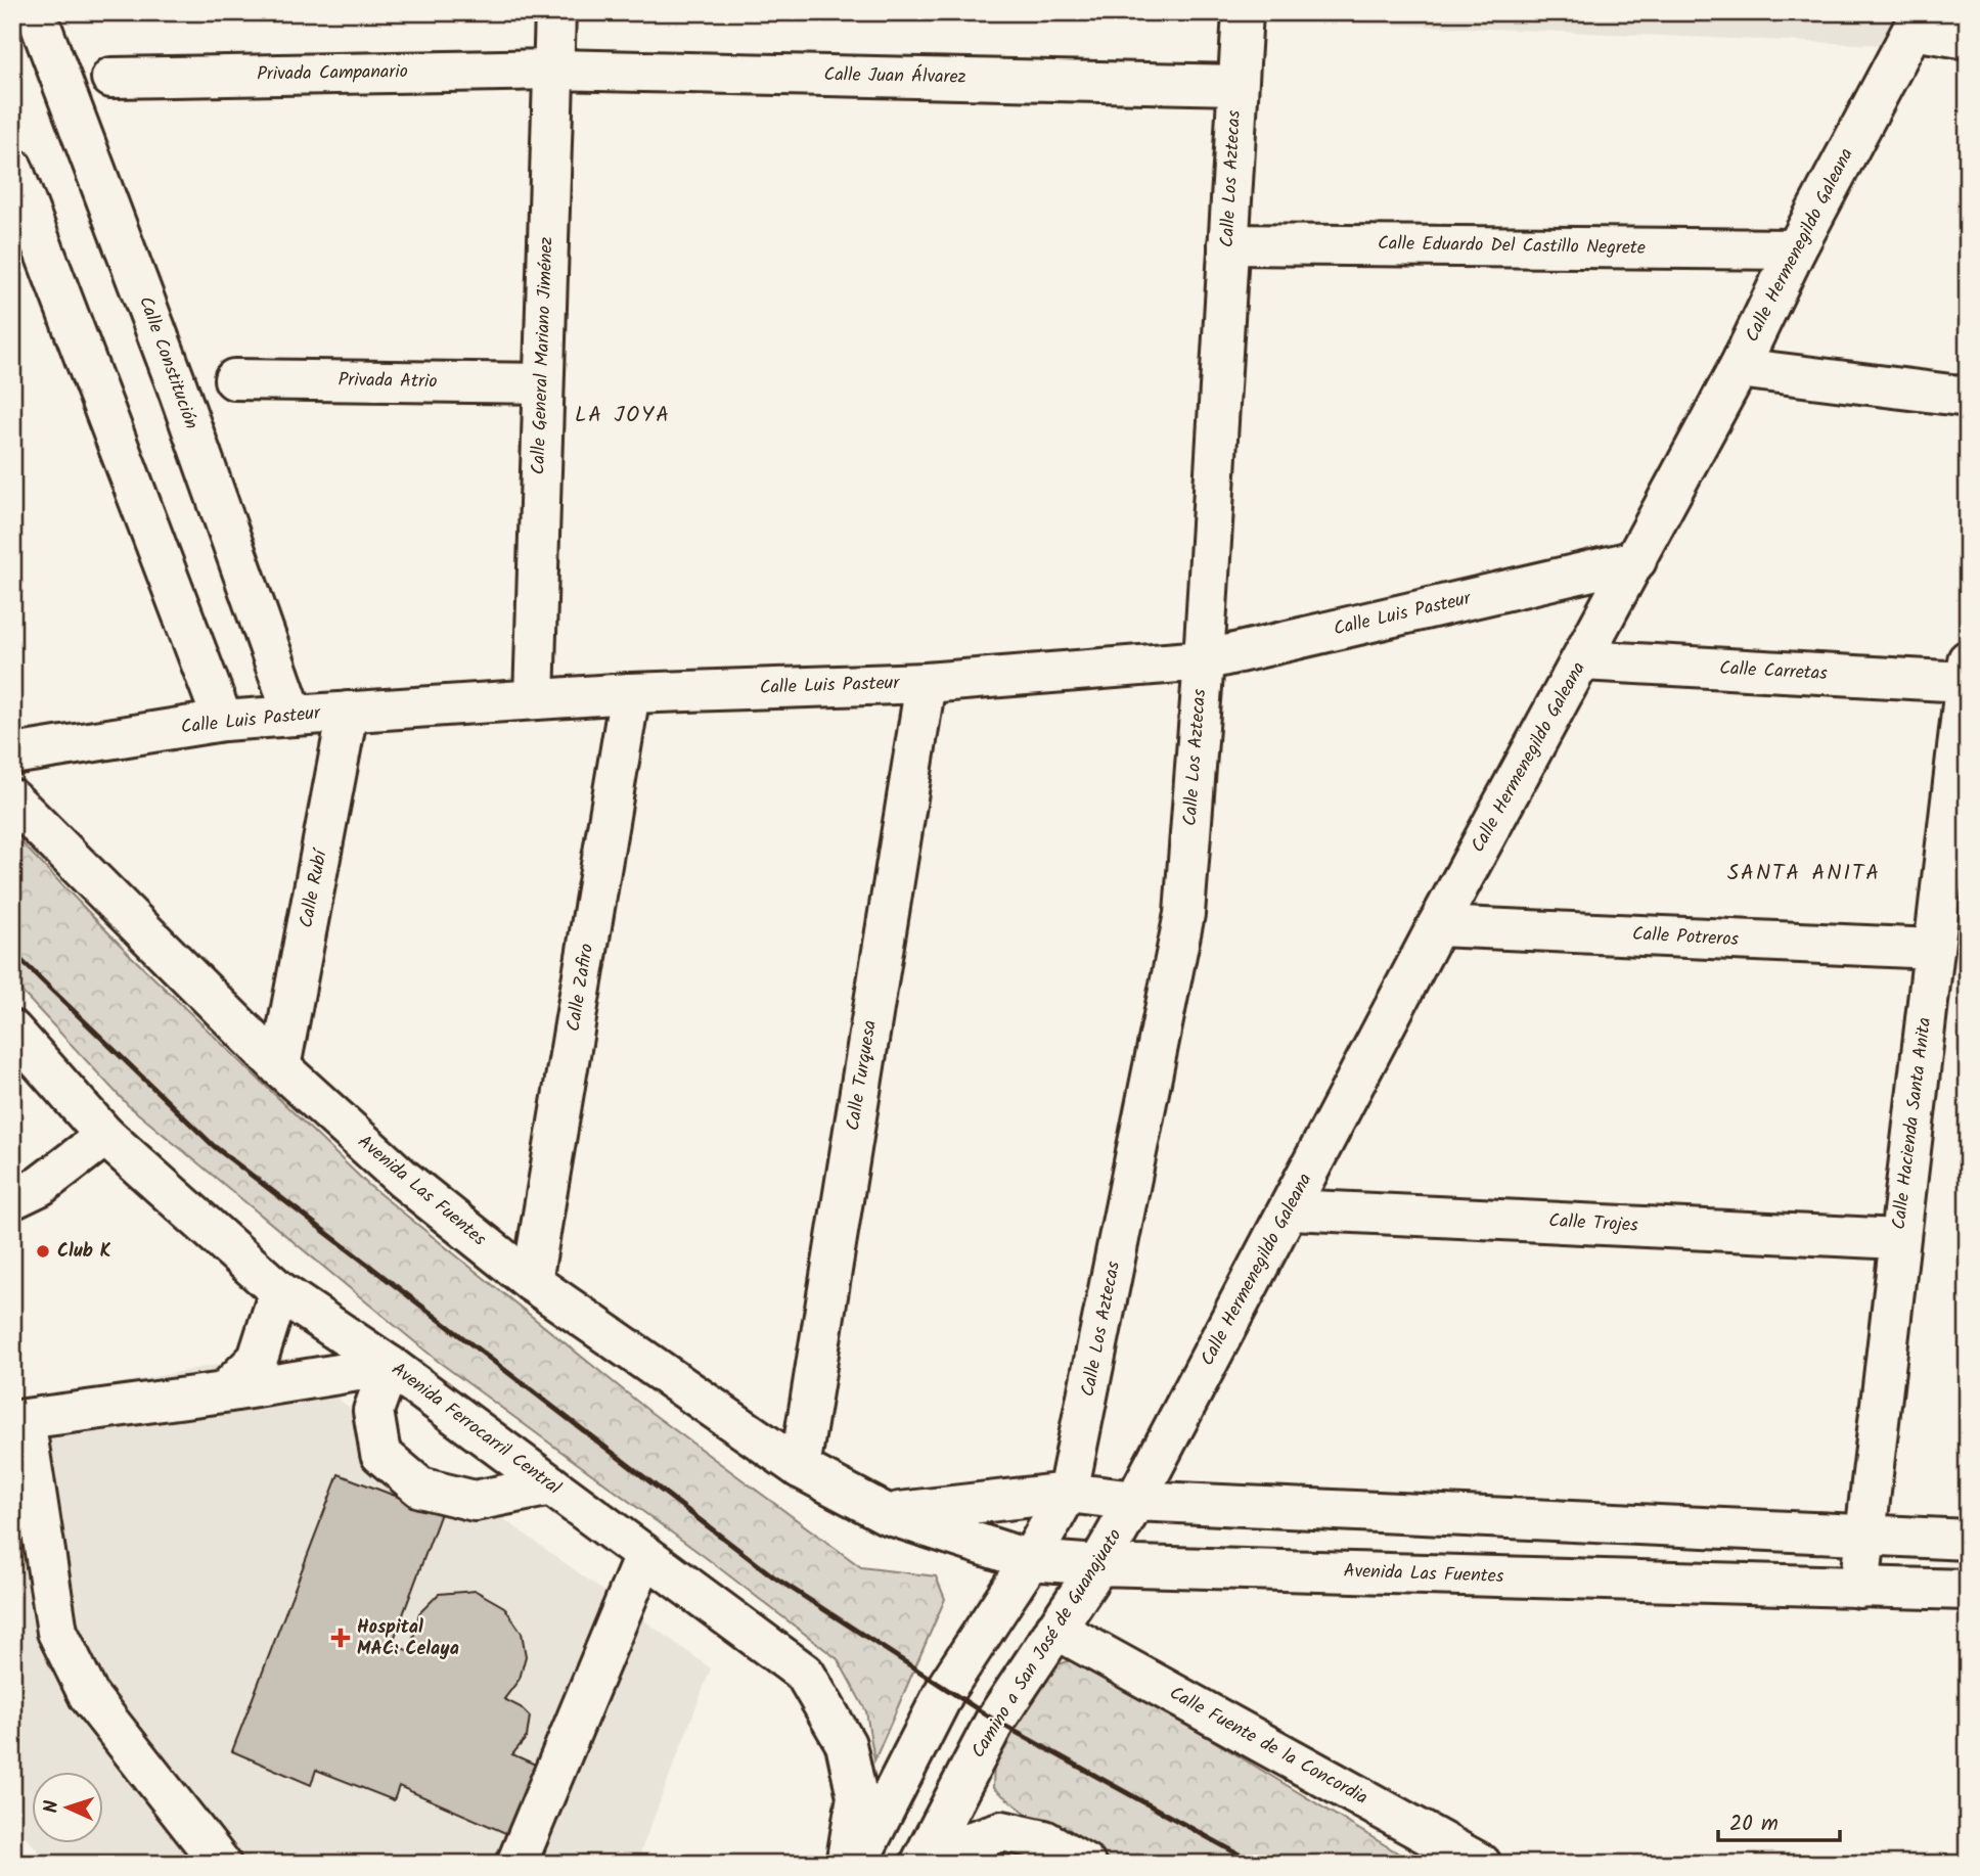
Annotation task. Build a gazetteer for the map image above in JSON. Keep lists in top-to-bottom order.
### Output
{
  "streets": {
    "main road": [
      "Privada Campanario",
      "Calle Juan Álvarez",
      "Calle Los Aztecas",
      "Calle Hermenegildo Galeana",
      "Calle Eduardo Del Castillo Negrete",
      "Calle General Mariano Jiménez",
      "Calle Constitución",
      "Privada Atrio",
      "Calle Luis Pasteur",
      "Calle Carretas",
      "Calle Rubí",
      "Calle Potreros",
      "Calle Zafiro",
      "Calle Turquesa",
      "Calle Hacienda Santa Anita",
      "Avenida Las Fuentes",
      "Calle Trojes",
      "Avenida Ferrocarril Central",
      "Camino a San José de Guanajuato",
      "Calle Fuente de la Concordia"
    ]
  },
  "crossings": [
    ["Privada Campanario", "Calle Juan Álvarez"],
    ["Privada Campanario", "Calle General Mariano Jiménez"],
    ["Calle Juan Álvarez", "Calle Los Aztecas"],
    ["Calle Juan Álvarez", "Calle General Mariano Jiménez"],
    ["Calle Los Aztecas", "Calle Eduardo Del Castillo Negrete"],
    ["Calle Los Aztecas", "Calle Luis Pasteur"],
    ["Calle Hermenegildo Galeana", "Calle Eduardo Del Castillo Negrete"],
    ["Calle Hermenegildo Galeana", "Calle Luis Pasteur"],
    ["Calle Hermenegildo Galeana", "Calle Carretas"],
    ["Calle Hermenegildo Galeana", "Calle Potreros"],
    ["Calle Hermenegildo Galeana", "Calle Trojes"],
    ["Calle Hermenegildo Galeana", "Camino a San José de Guanajuato"],
    ["Calle General Mariano Jiménez", "Privada Atrio"],
    ["Calle General Mariano Jiménez", "Calle Luis Pasteur"],
    ["Calle Constitución", "Calle Luis Pasteur"],
    ["Calle Luis Pasteur", "Calle Rubí"],
    ["Calle Luis Pasteur", "Calle Zafiro"],
    ["Calle Luis Pasteur", "Calle Turquesa"],
    ["Calle Carretas", "Calle Hacienda Santa Anita"],
    ["Calle Rubí", "Avenida Las Fuentes"],
    ["Calle Potreros", "Calle Hacienda Santa Anita"],
    ["Calle Zafiro", "Avenida Las Fuentes"],
    ["Calle Turquesa", "Avenida Las Fuentes"],
    ["Calle Hacienda Santa Anita", "Avenida Las Fuentes"],
    ["Calle Hacienda Santa Anita", "Calle Trojes"],
    ["Avenida Las Fuentes", "Camino a San José de Guanajuato"],
    ["Camino a San José de Guanajuato", "Calle Fuente de la Concordia"]
  ],
  "districts": ["LA JOYA", "SANTA ANITA"],
  "places": {
    "other": ["Club K"],
    "health": ["Hospital MAC: Celaya"]
  },
  "scale_bar": "20 m",
  "north": "left"
}
